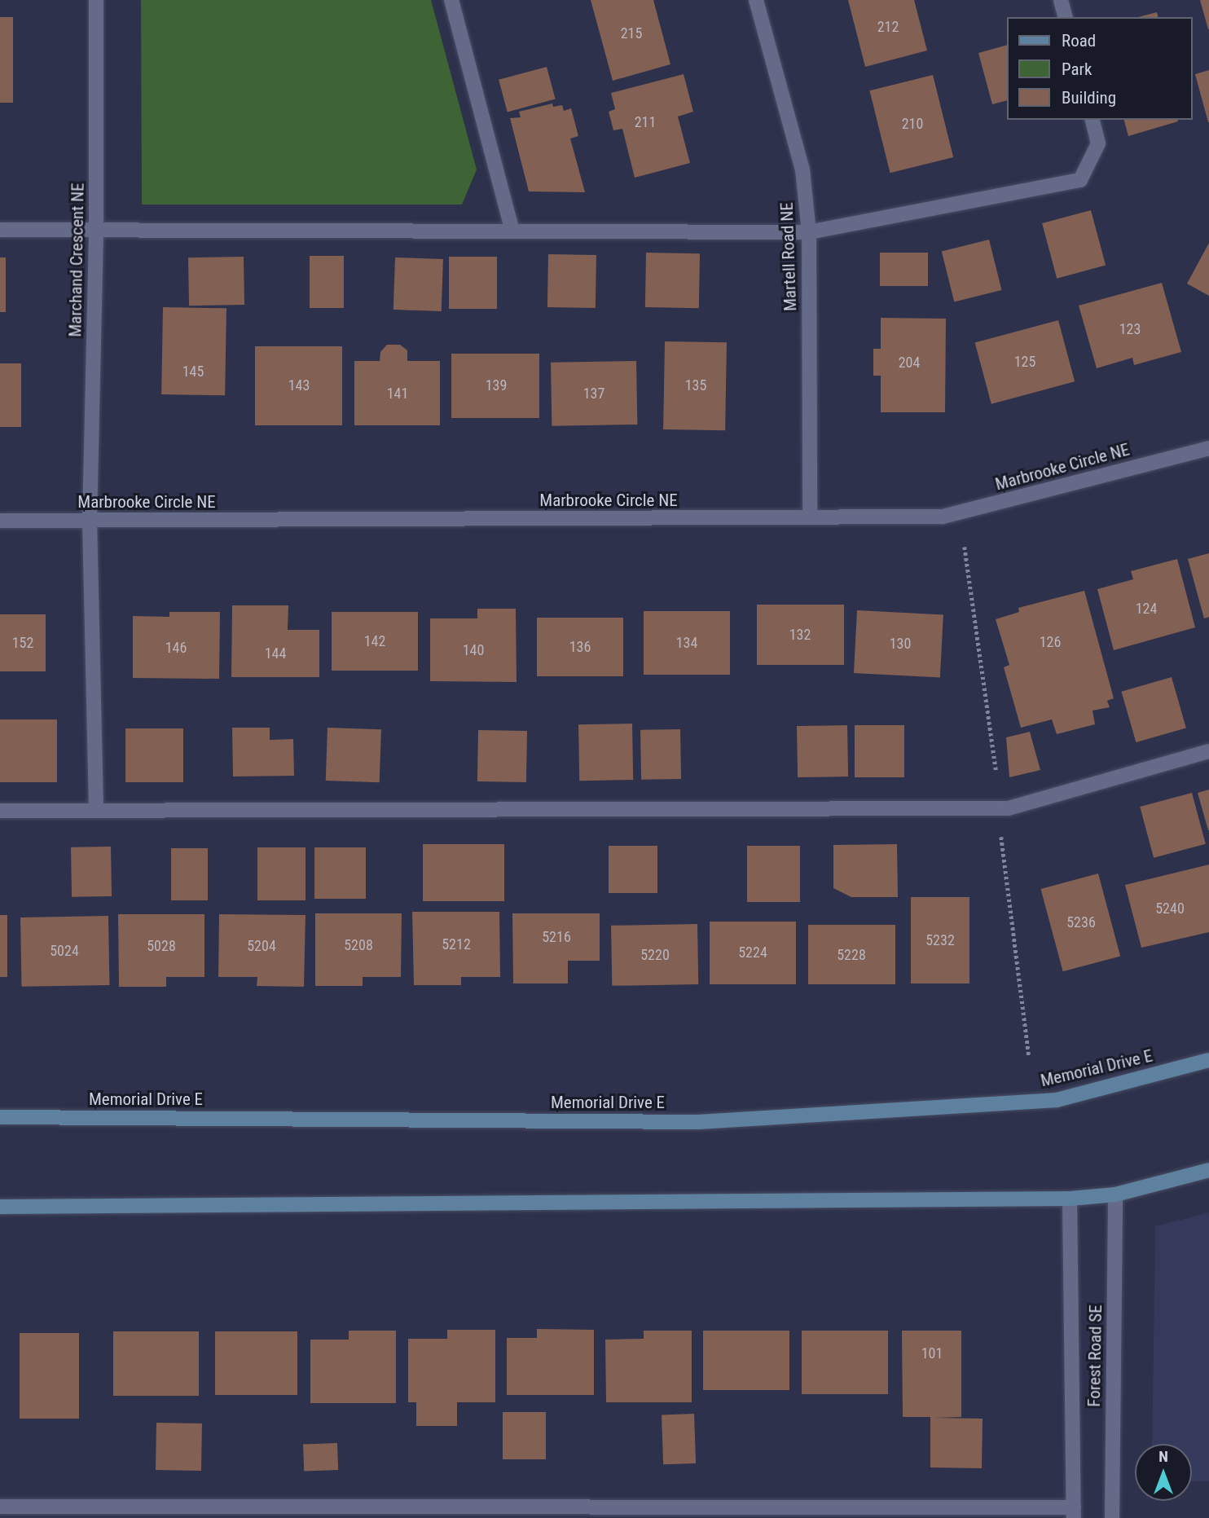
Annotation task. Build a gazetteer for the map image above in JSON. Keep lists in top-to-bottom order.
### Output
{
  "streets": {
    "main road": ["Memorial Drive E"],
    "street": [
      "Martell Road NE",
      "Marchand Crescent NE",
      "Marbrooke Circle NE",
      "Forest Road SE"
    ]
  },
  "crossings": [
    ["Martell Road NE", "Marbrooke Circle NE"],
    ["Marchand Crescent NE", "Marbrooke Circle NE"]
  ],
  "house_numbers": [
    "212",
    "215",
    "211",
    "210",
    "123",
    "125",
    "204",
    "145",
    "143",
    "139",
    "135",
    "141",
    "137",
    "124",
    "132",
    "142",
    "126",
    "152",
    "134",
    "130",
    "136",
    "146",
    "140",
    "144",
    "5240",
    "5236",
    "5216",
    "5232",
    "5212",
    "5208",
    "5028",
    "5204",
    "5024",
    "5224",
    "5220",
    "5228",
    "101"
  ],
  "legend": ["Road", "Park", "Building"],
  "north": "top"
}
